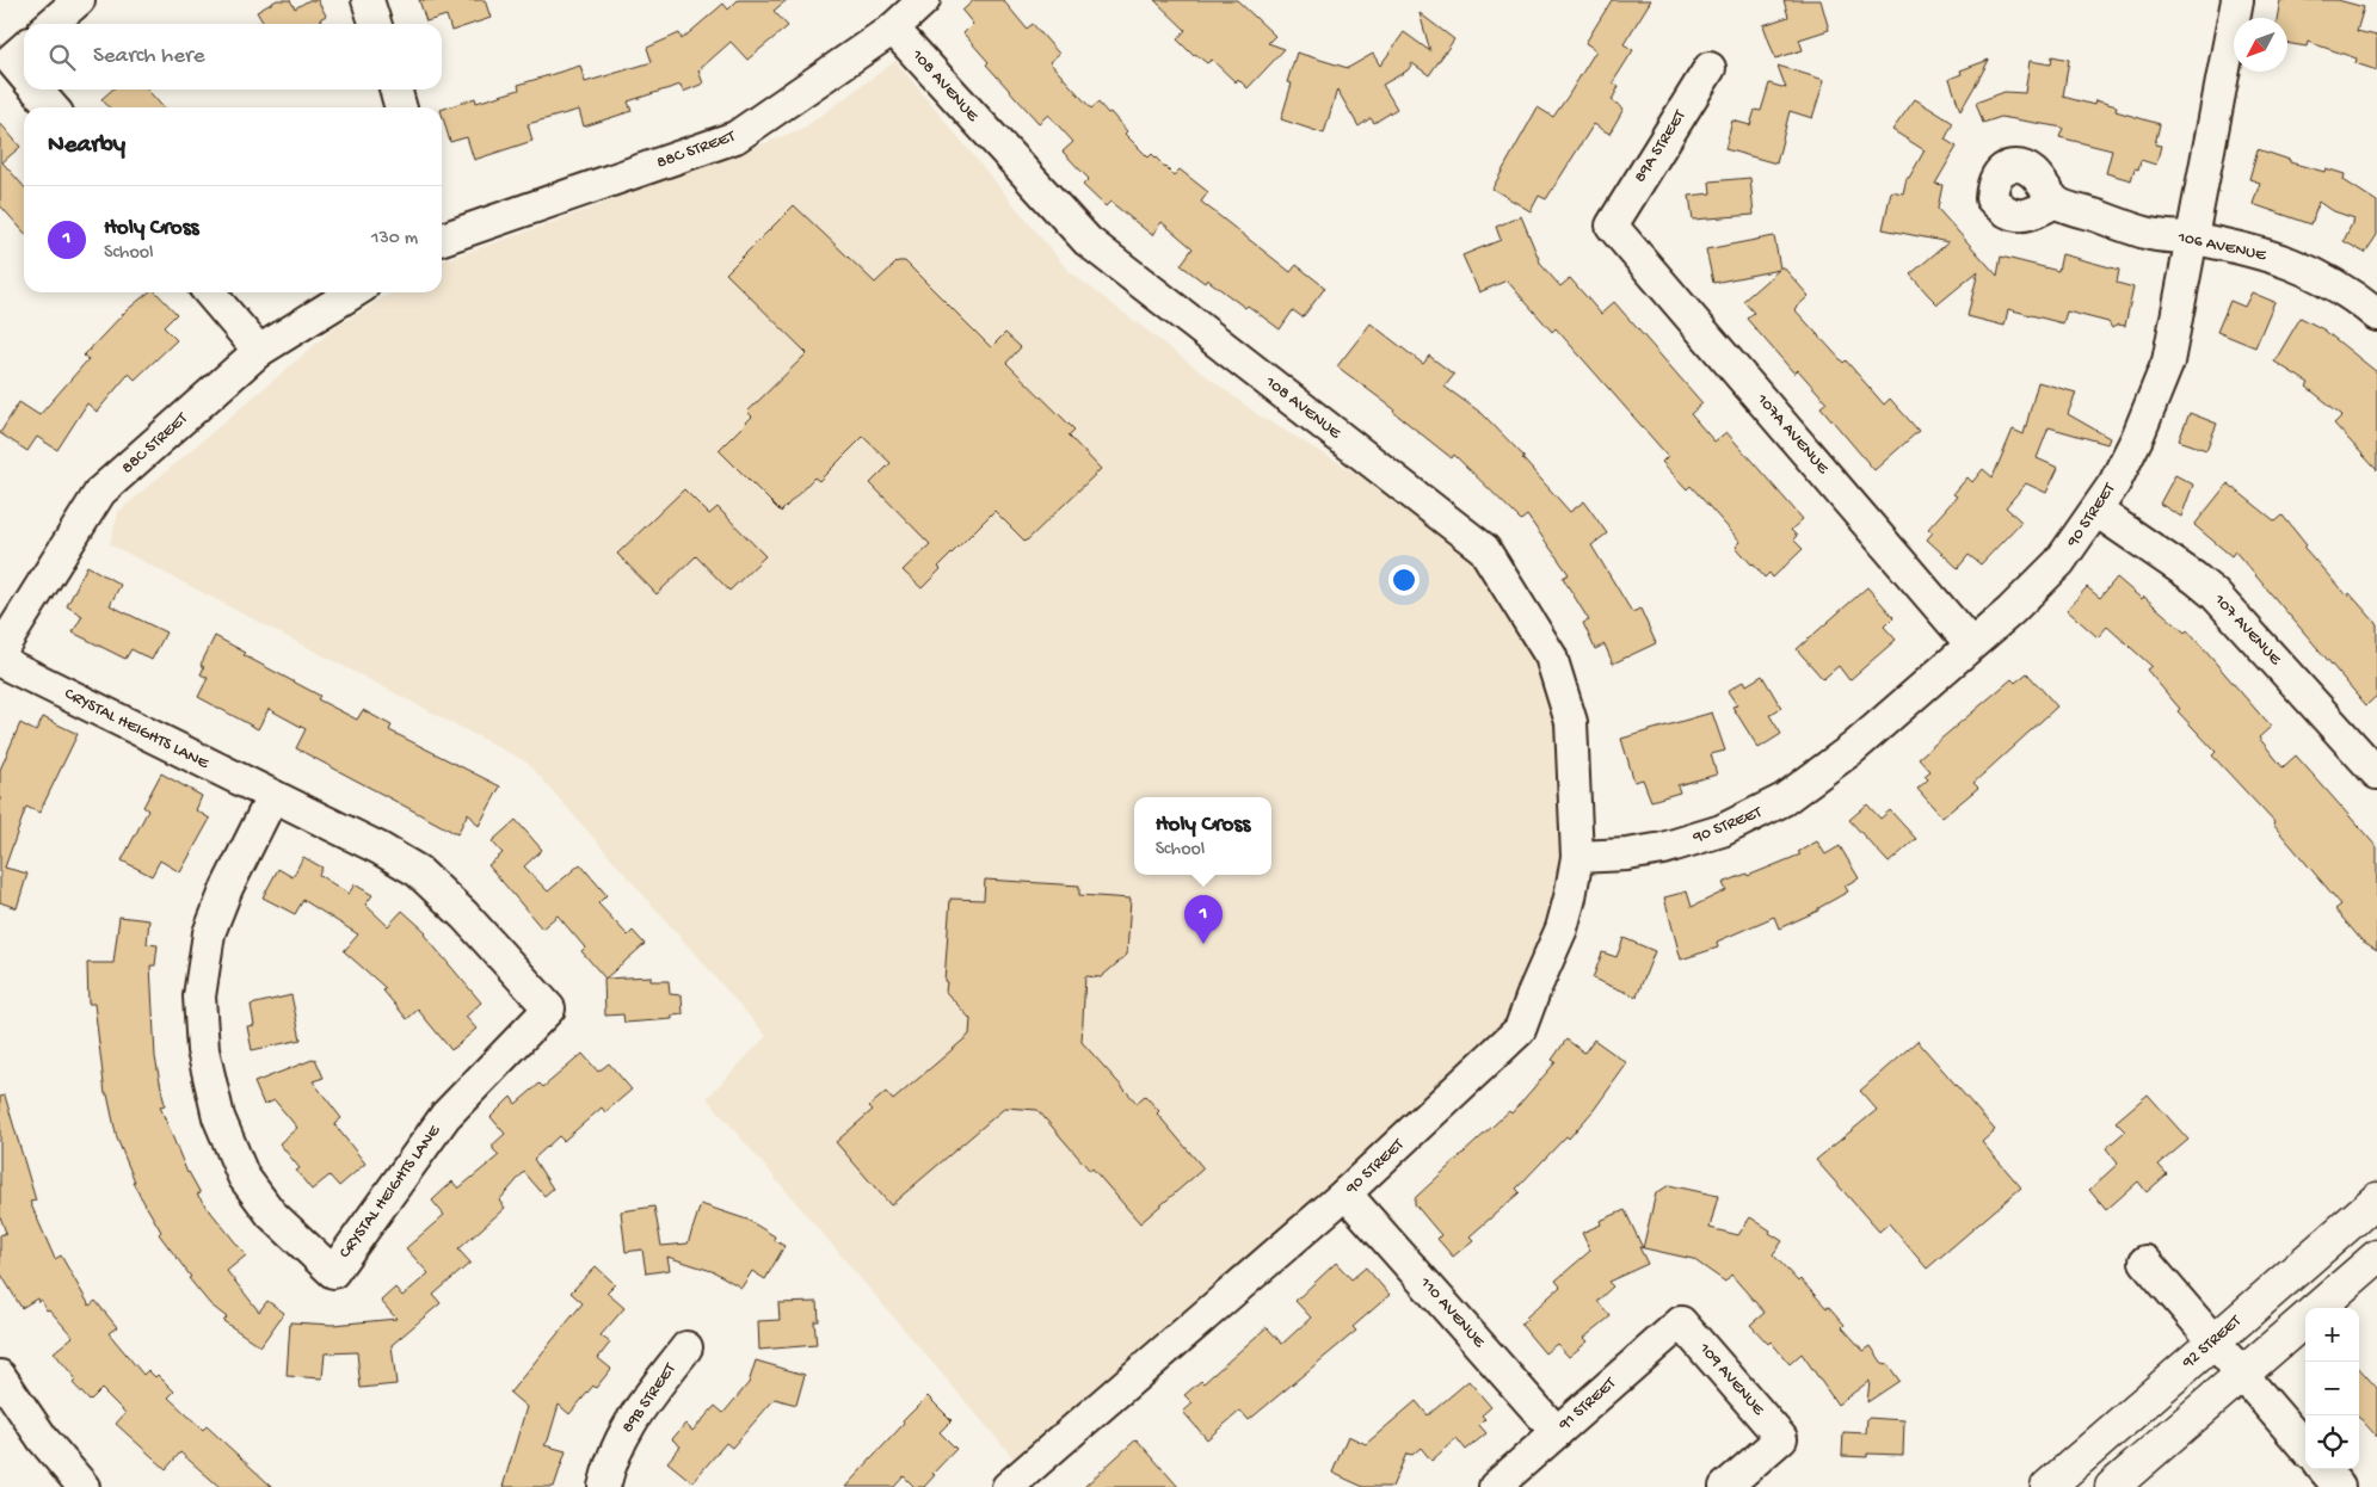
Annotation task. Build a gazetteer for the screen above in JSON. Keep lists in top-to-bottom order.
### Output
{
  "streets": {
    "main road": ["92 STREET"],
    "street": [
      "108 AVENUE",
      "89A STREET",
      "88C STREET",
      "106 AVENUE",
      "107A AVENUE",
      "90 STREET",
      "107 AVENUE",
      "CRYSTAL HEIGHTS LANE",
      "110 AVENUE",
      "109 AVENUE",
      "89B STREET",
      "91 STREET"
    ]
  },
  "crossings": [
    ["108 AVENUE", "88C STREET"],
    ["108 AVENUE", "90 STREET"],
    ["89A STREET", "107A AVENUE"],
    ["106 AVENUE", "90 STREET"],
    ["107A AVENUE", "90 STREET"],
    ["90 STREET", "107 AVENUE"],
    ["90 STREET", "110 AVENUE"],
    ["110 AVENUE", "91 STREET"],
    ["109 AVENUE", "91 STREET"]
  ],
  "north": "bottom left",
  "page": {
    "search": "Search here",
    "heading": "Nearby",
    "list": [
      {
        "mark": "1",
        "name": "Holy Cross",
        "note": "School",
        "value": "130 m"
      }
    ],
    "popup": ["Holy Cross", "School"],
    "pins": "1",
    "map_buttons": ["+", "−"]
  }
}
